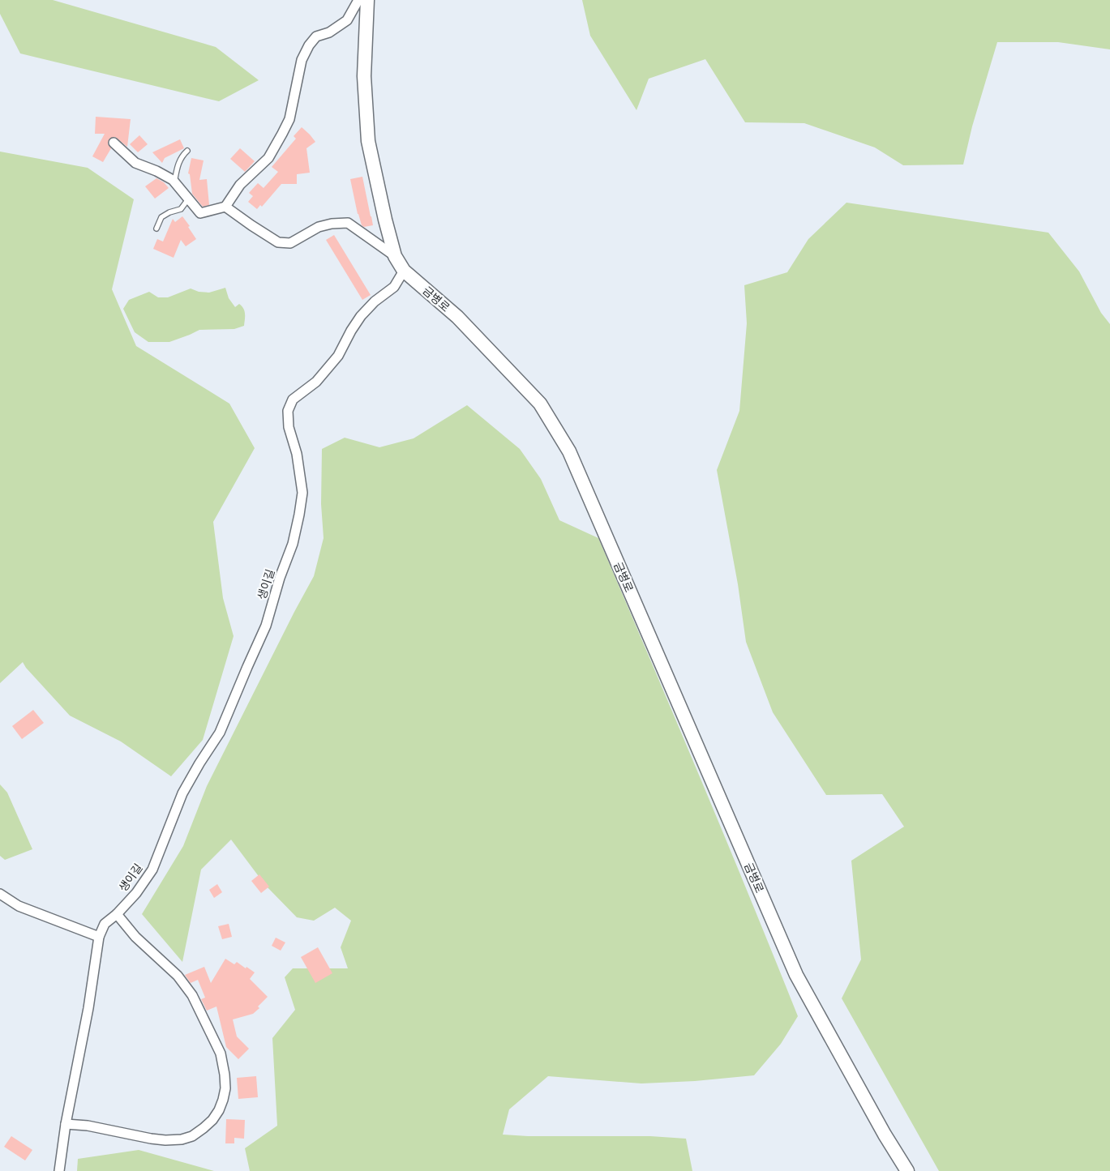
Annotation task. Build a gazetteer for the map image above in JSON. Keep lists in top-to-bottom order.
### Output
{
  "streets": {
    "street": ["금병로", "생이길"]
  },
  "crossings": [
    ["금병로", "생이길"]
  ]
}
